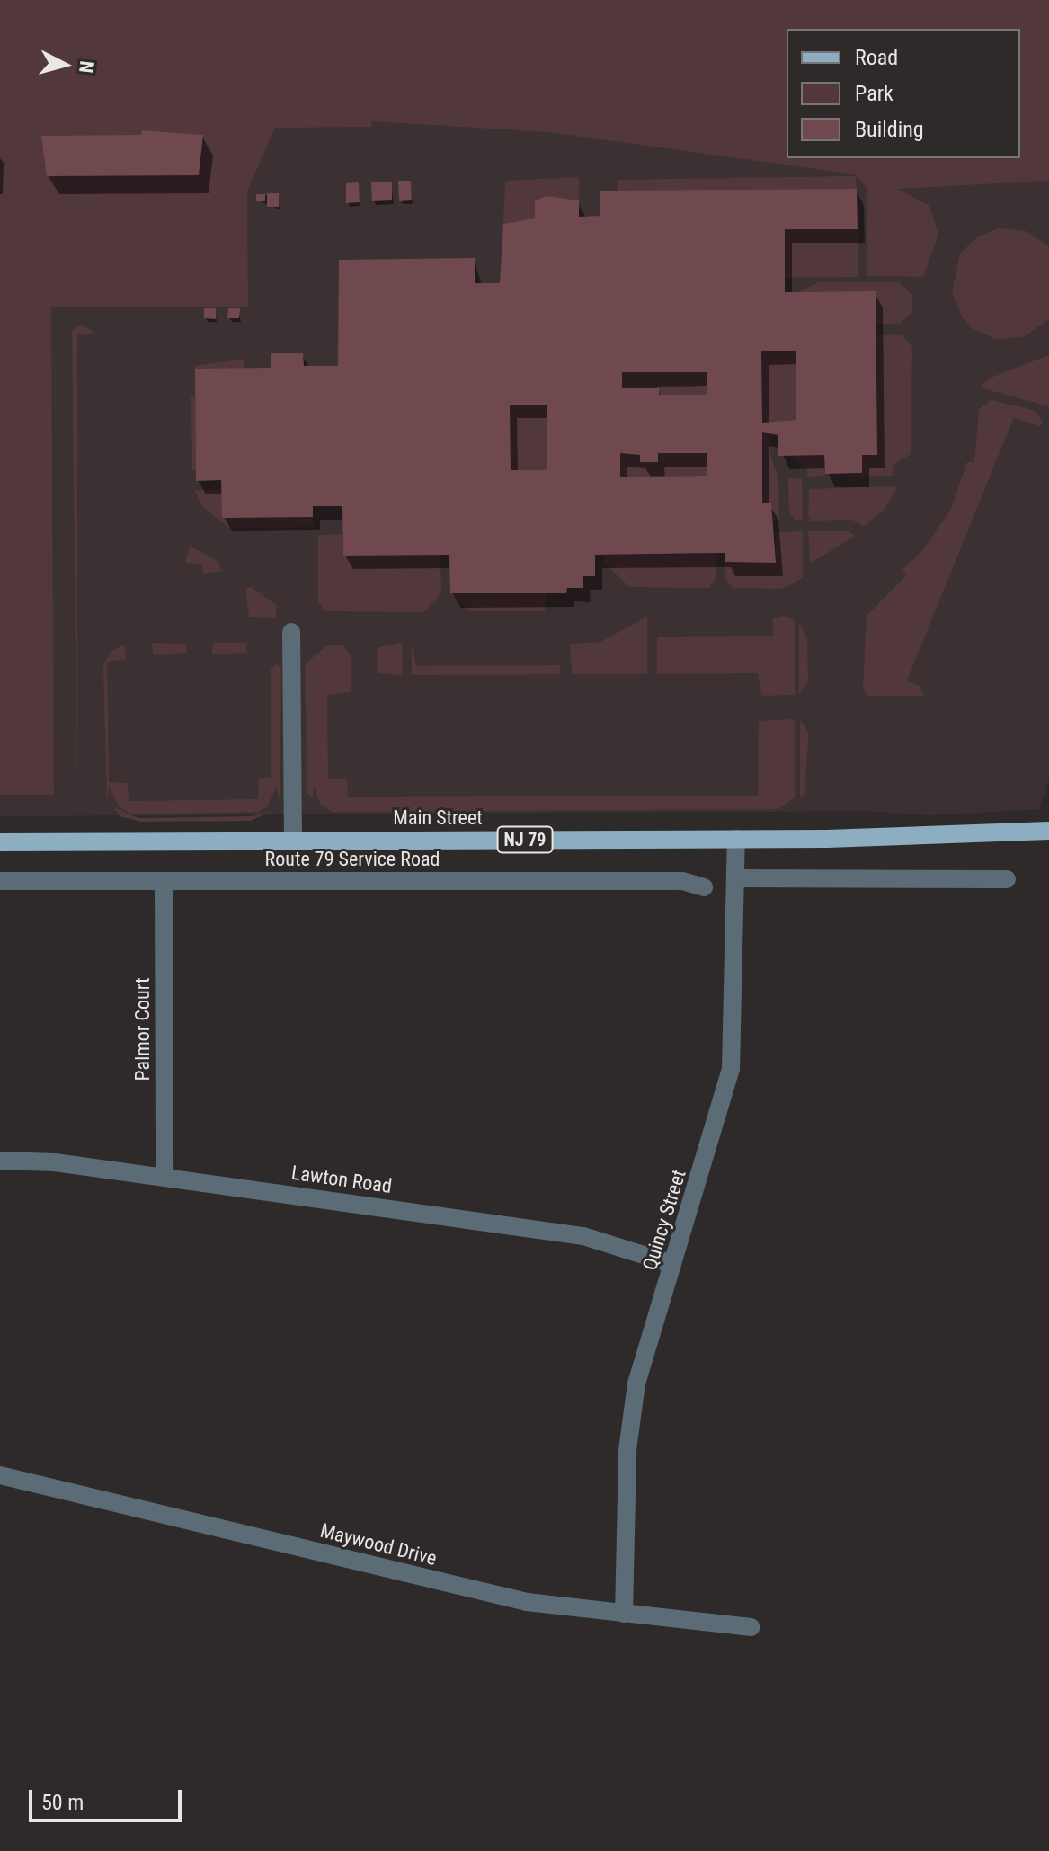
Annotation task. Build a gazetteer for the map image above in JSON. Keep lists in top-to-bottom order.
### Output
{
  "streets": {
    "main road": ["Main Street", "NJ 79"],
    "street": [
      "Route 79 Service Road",
      "Palmor Court",
      "Lawton Road",
      "Quincy Street",
      "Maywood Drive"
    ]
  },
  "crossings": [
    ["Main Street", "Quincy Street"],
    ["Route 79 Service Road", "Palmor Court"],
    ["Palmor Court", "Lawton Road"],
    ["Lawton Road", "Quincy Street"],
    ["Quincy Street", "Maywood Drive"]
  ],
  "legend": ["Road", "Park", "Building"],
  "scale_bar": "50 m",
  "north": "right"
}
